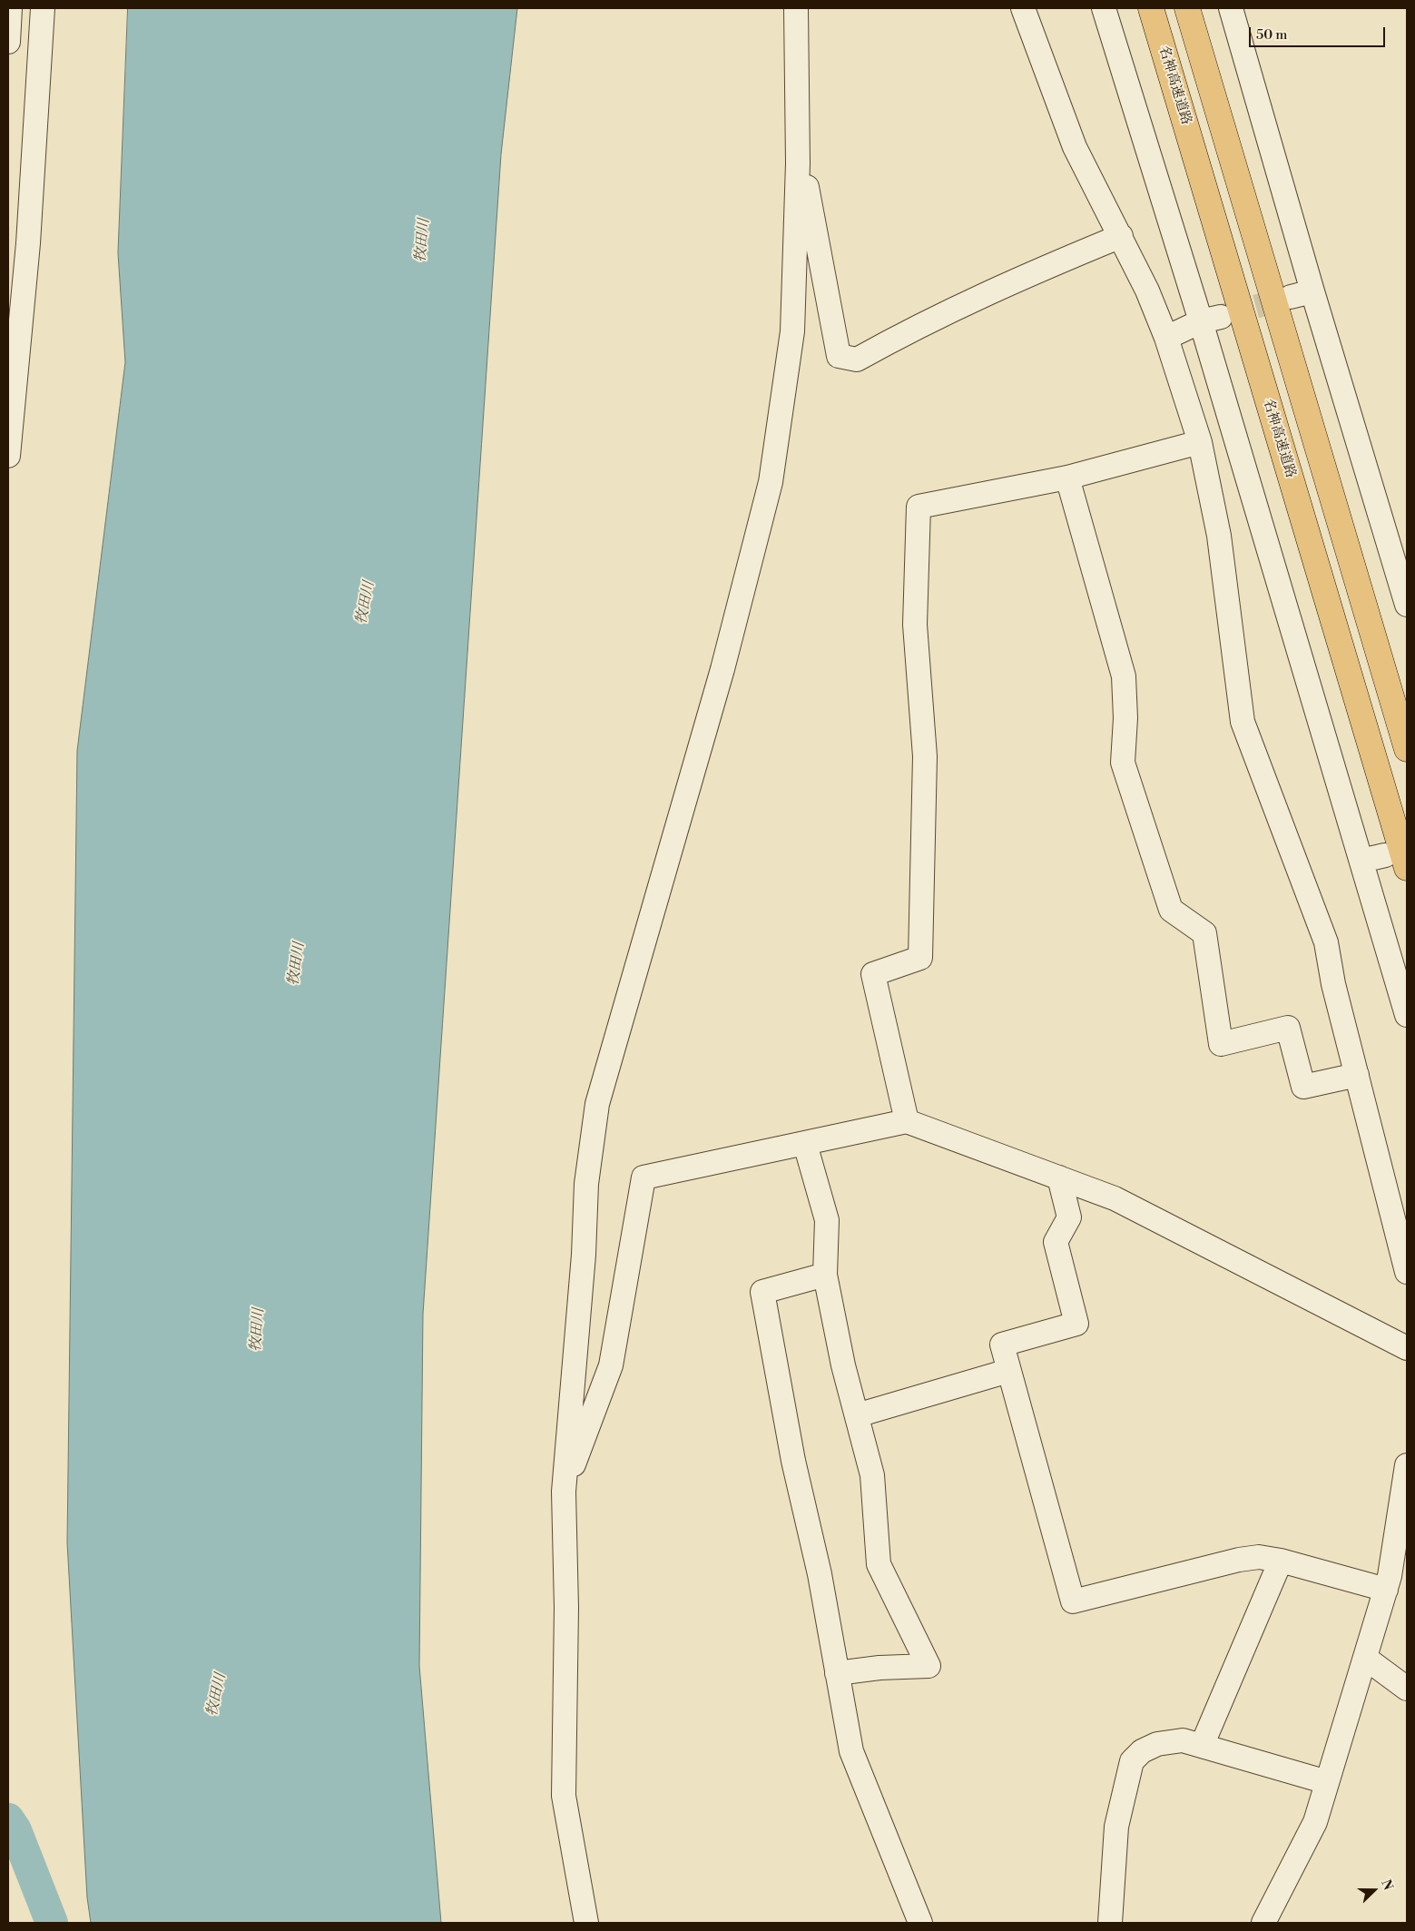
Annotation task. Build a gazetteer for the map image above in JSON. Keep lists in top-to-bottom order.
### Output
{
  "streets": {
    "highway": ["名神高速道路"]
  },
  "water": ["牧田川"],
  "scale_bar": "50 m",
  "north": "right"
}
